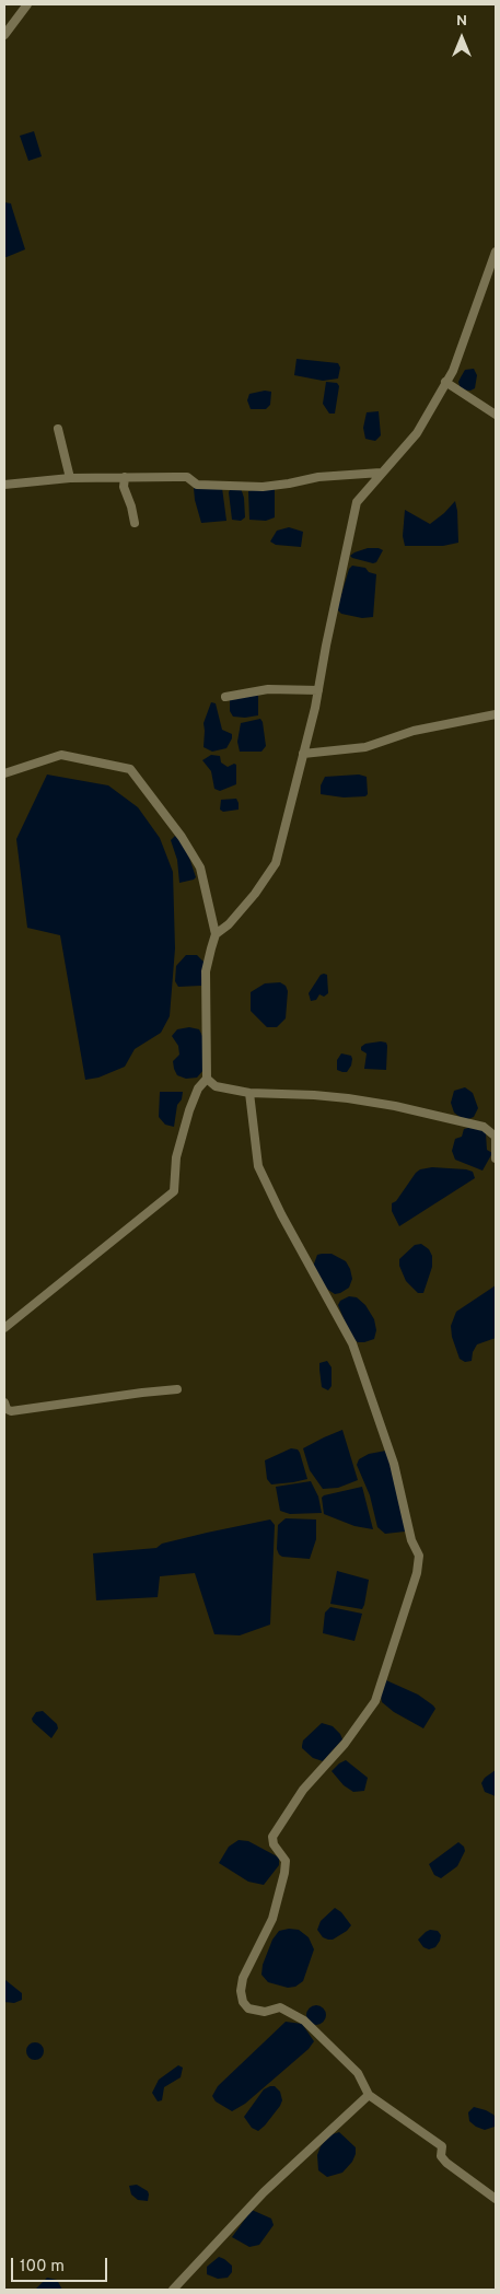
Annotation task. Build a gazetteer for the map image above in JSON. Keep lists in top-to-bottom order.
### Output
{
  "scale_bar": "100 m",
  "north": "top"
}
